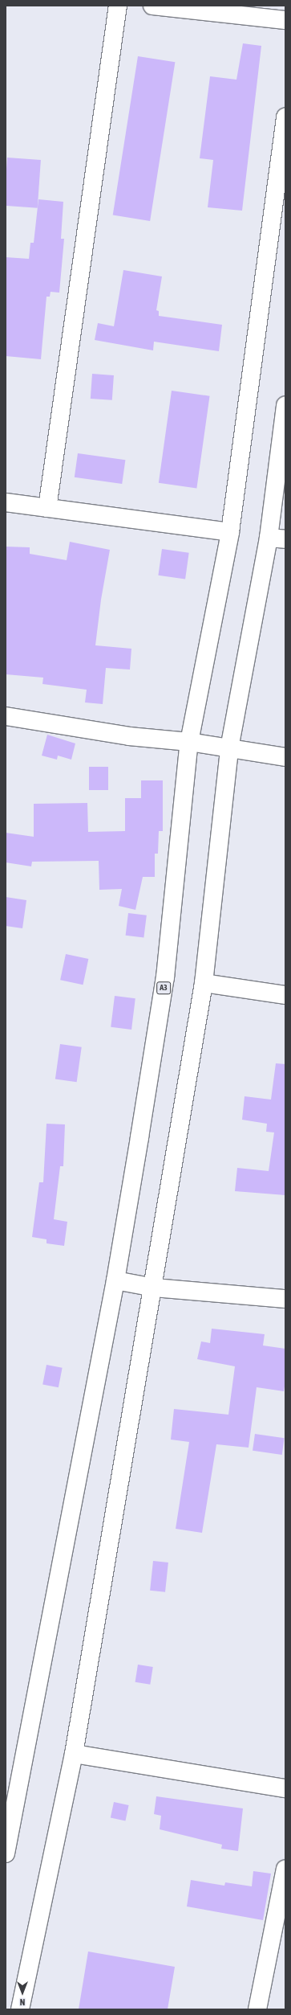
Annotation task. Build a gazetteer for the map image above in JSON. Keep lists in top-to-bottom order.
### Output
{
  "streets": {
    "main road": ["A3"]
  },
  "north": "bottom"
}
